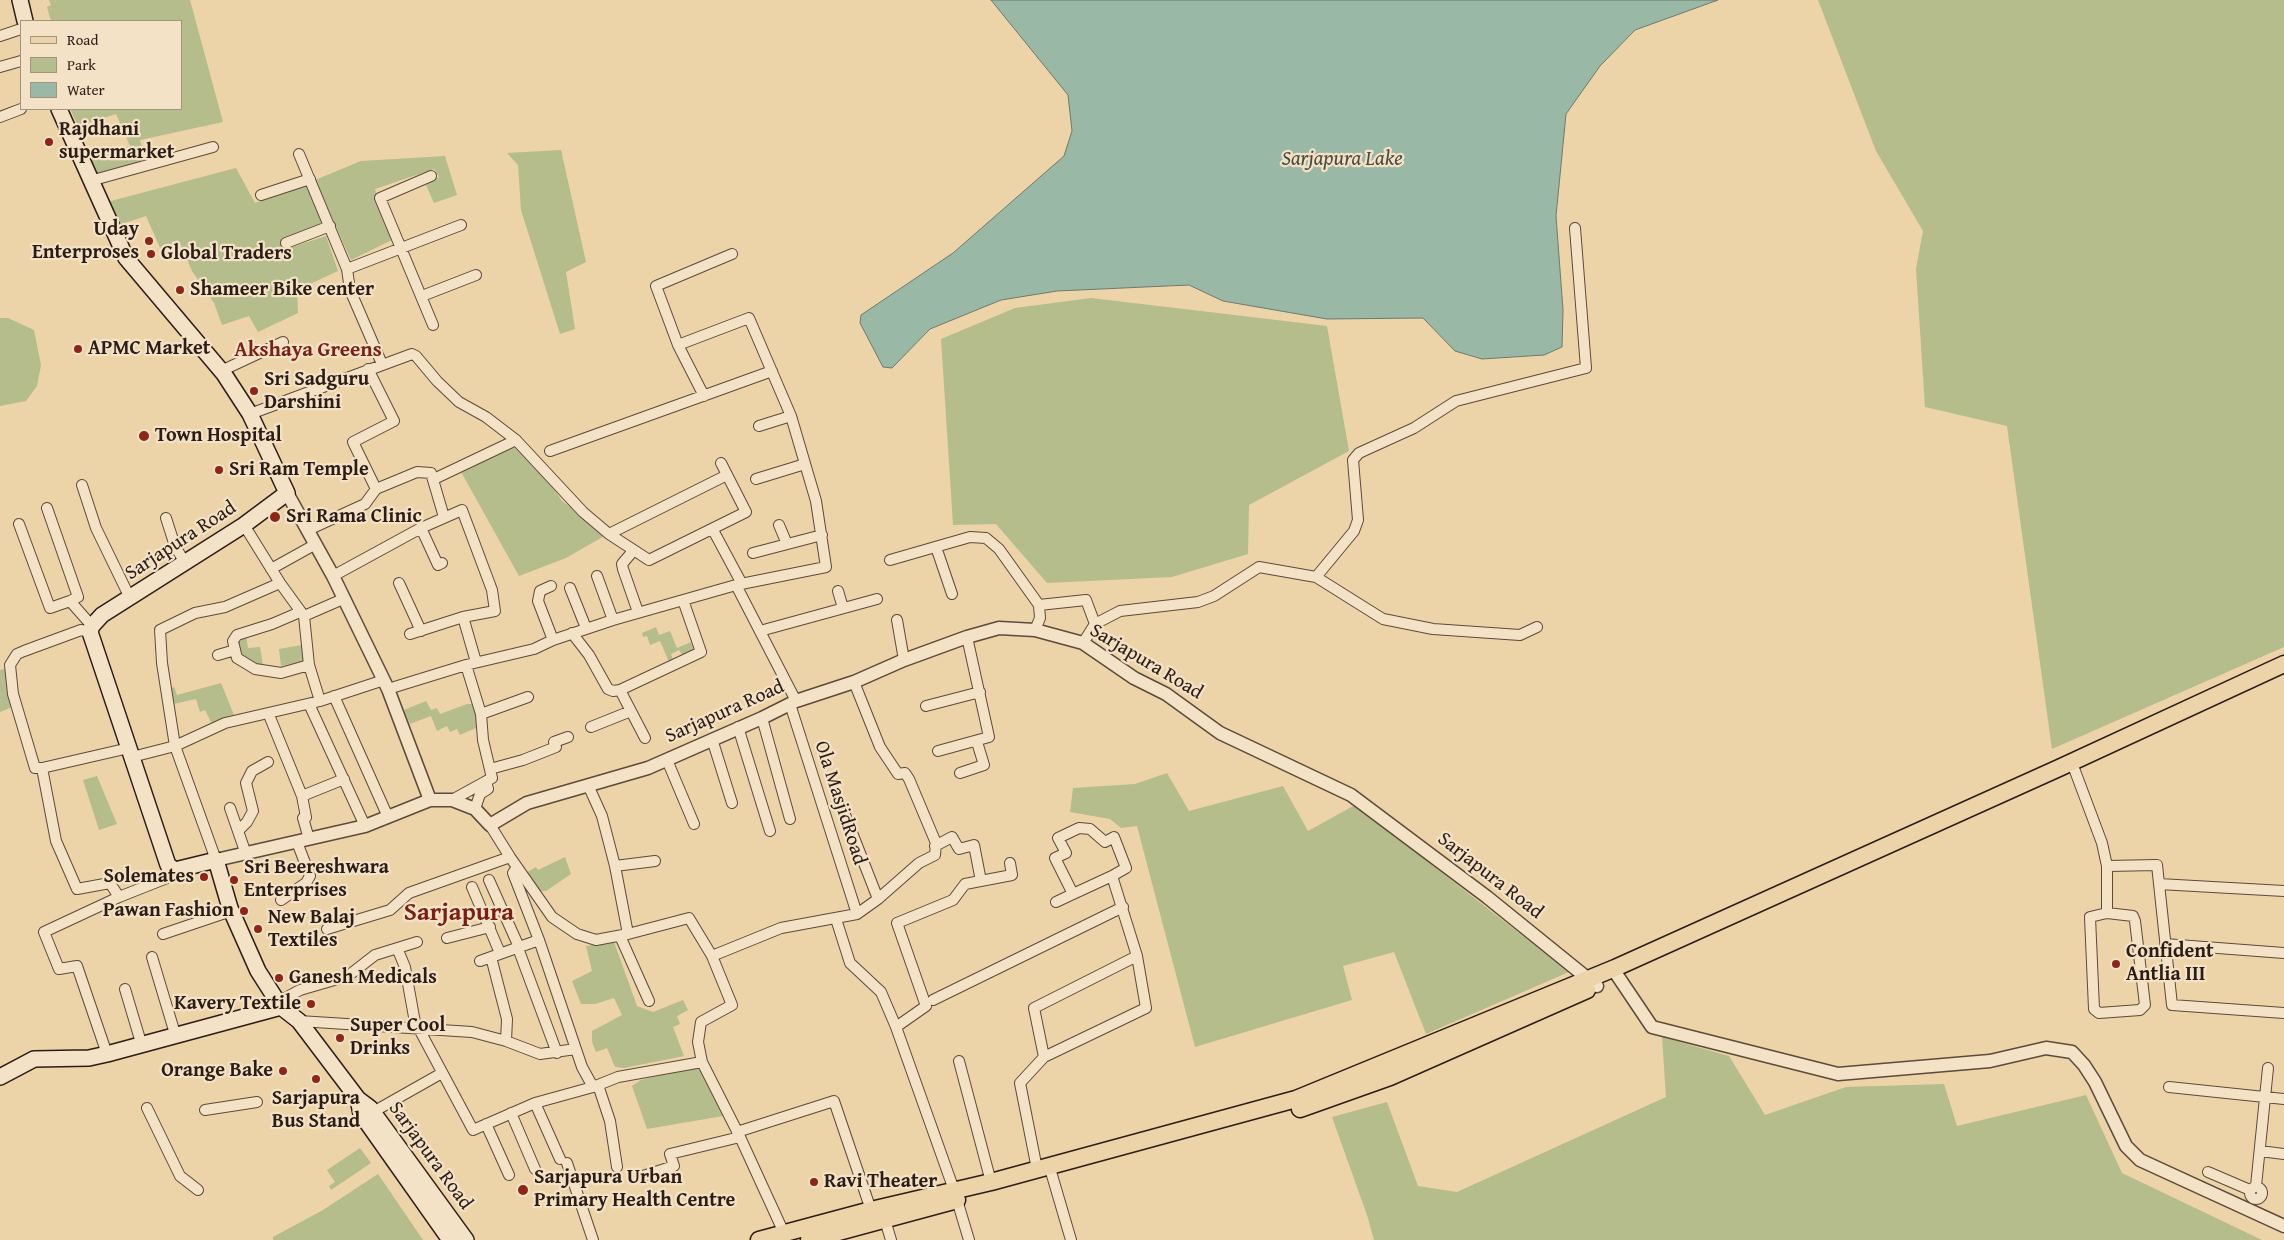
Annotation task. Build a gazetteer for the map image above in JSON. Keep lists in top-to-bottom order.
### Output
{
  "streets": {
    "main road": ["Sarjapura Road"],
    "street": ["Ola MasjidRoad"]
  },
  "crossings": [
    ["Sarjapura Road", "Ola MasjidRoad"]
  ],
  "districts": ["Akshaya Greens", "Sarjapura"],
  "water": ["Sarjapura Lake"],
  "places": [
    "Rajdhani supermarket",
    "Uday Enterproses",
    "Global Traders",
    "Shameer Bike center",
    "APMC Market",
    "Sri Sadguru Darshini",
    "Town Hospital",
    "Sri Ram Temple",
    "Sri Rama Clinic",
    "Solemates",
    "Sri Beereshwara Enterprises",
    "Pawan Fashion",
    "New Balaj Textiles",
    "Confident Antlia III",
    "Ganesh Medicals",
    "Kavery Textile",
    "Super Cool Drinks",
    "Orange Bake",
    "Sarjapura Bus Stand",
    "Ravi Theater",
    "Sarjapura Urban Primary Health Centre"
  ],
  "legend": ["Road", "Park", "Water"]
}
